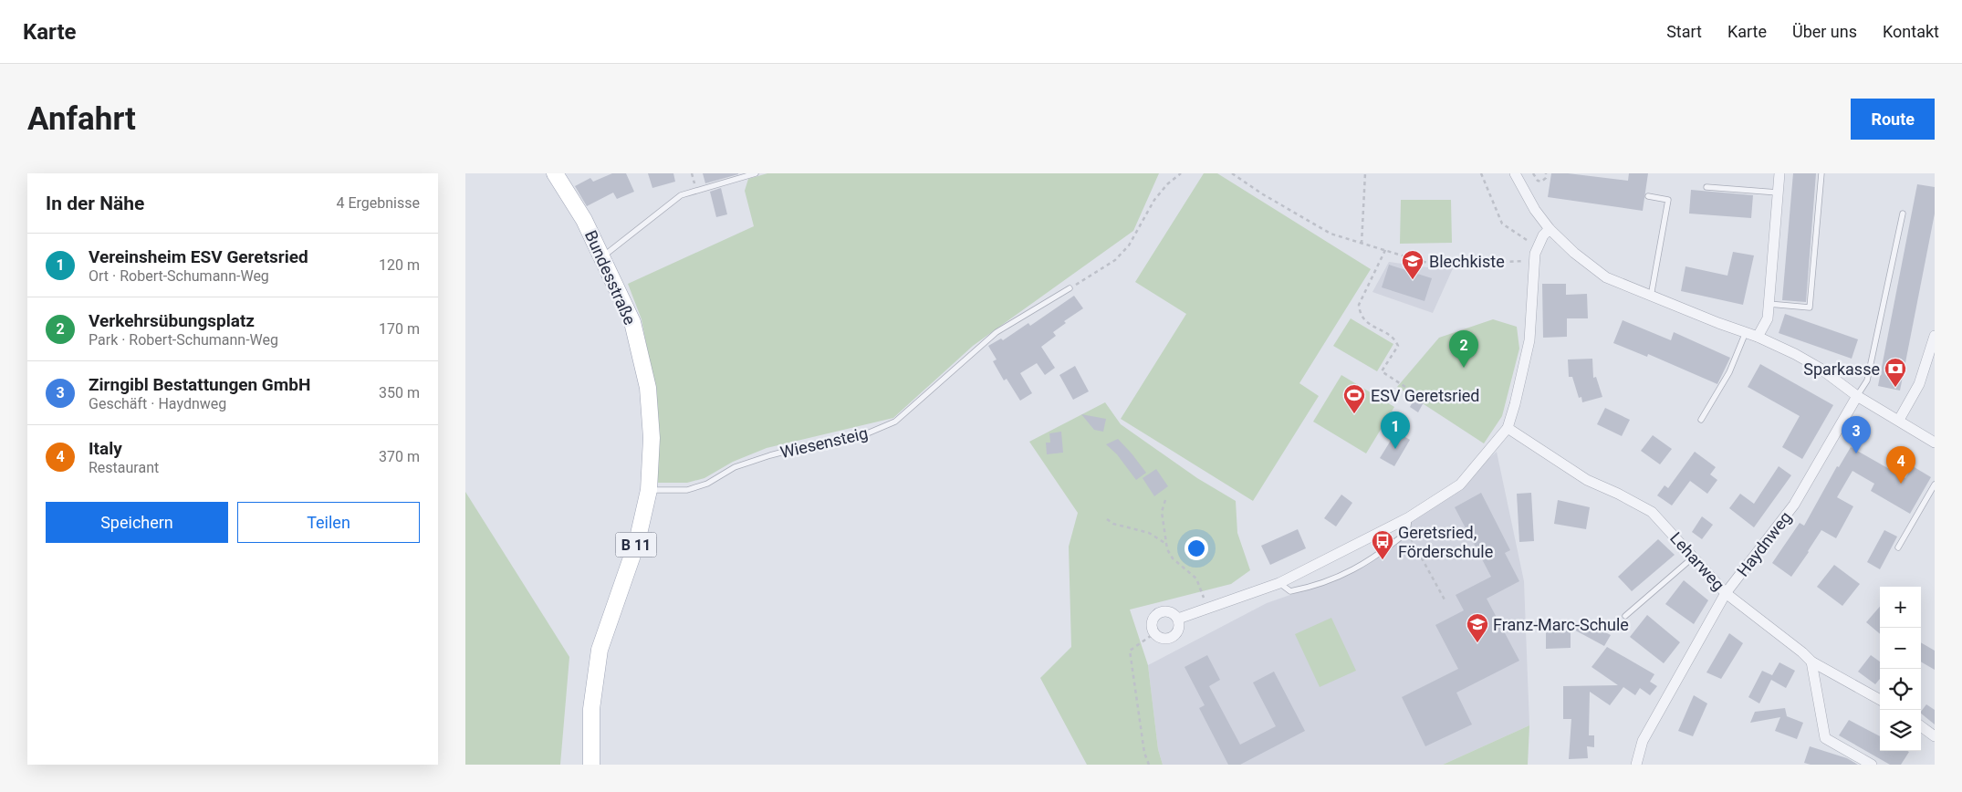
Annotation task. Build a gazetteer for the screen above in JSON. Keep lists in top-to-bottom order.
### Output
{
  "streets": {
    "main road": ["Bundesstraße", "B 11"],
    "street": ["Haydnweg", "Leharweg"],
    "lane": ["Wiesensteig"]
  },
  "crossings": [
    ["Bundesstraße", "Wiesensteig"],
    ["Haydnweg", "Leharweg"]
  ],
  "places": {
    "school or university": ["Blechkiste", "Franz-Marc-Schule"],
    "bank": ["Sparkasse"],
    "sports": ["ESV Geretsried"],
    "bus stop": ["Geretsried, Förderschule"]
  },
  "page": {
    "header": "Karte",
    "nav": [
      "Start",
      "Karte",
      "Über uns",
      "Kontakt"
    ],
    "buttons": [
      "Route",
      ["Speichern", "Teilen"]
    ],
    "title": "Anfahrt",
    "heading": ["In der Nähe", "4 Ergebnisse"],
    "list": [
      {
        "mark": "1",
        "name": "Vereinsheim ESV Geretsried",
        "note": "Ort · Robert-Schumann-Weg",
        "value": "120 m"
      },
      {
        "mark": "2",
        "name": "Verkehrsübungsplatz",
        "note": "Park · Robert-Schumann-Weg",
        "value": "170 m"
      },
      {
        "mark": "3",
        "name": "Zirngibl Bestattungen GmbH",
        "note": "Geschäft · Haydnweg",
        "value": "350 m"
      },
      {
        "mark": "4",
        "name": "Italy",
        "note": "Restaurant",
        "value": "370 m"
      }
    ],
    "pins": [
      "2",
      "1",
      "3",
      "4"
    ],
    "map_buttons": ["+", "−"]
  }
}
